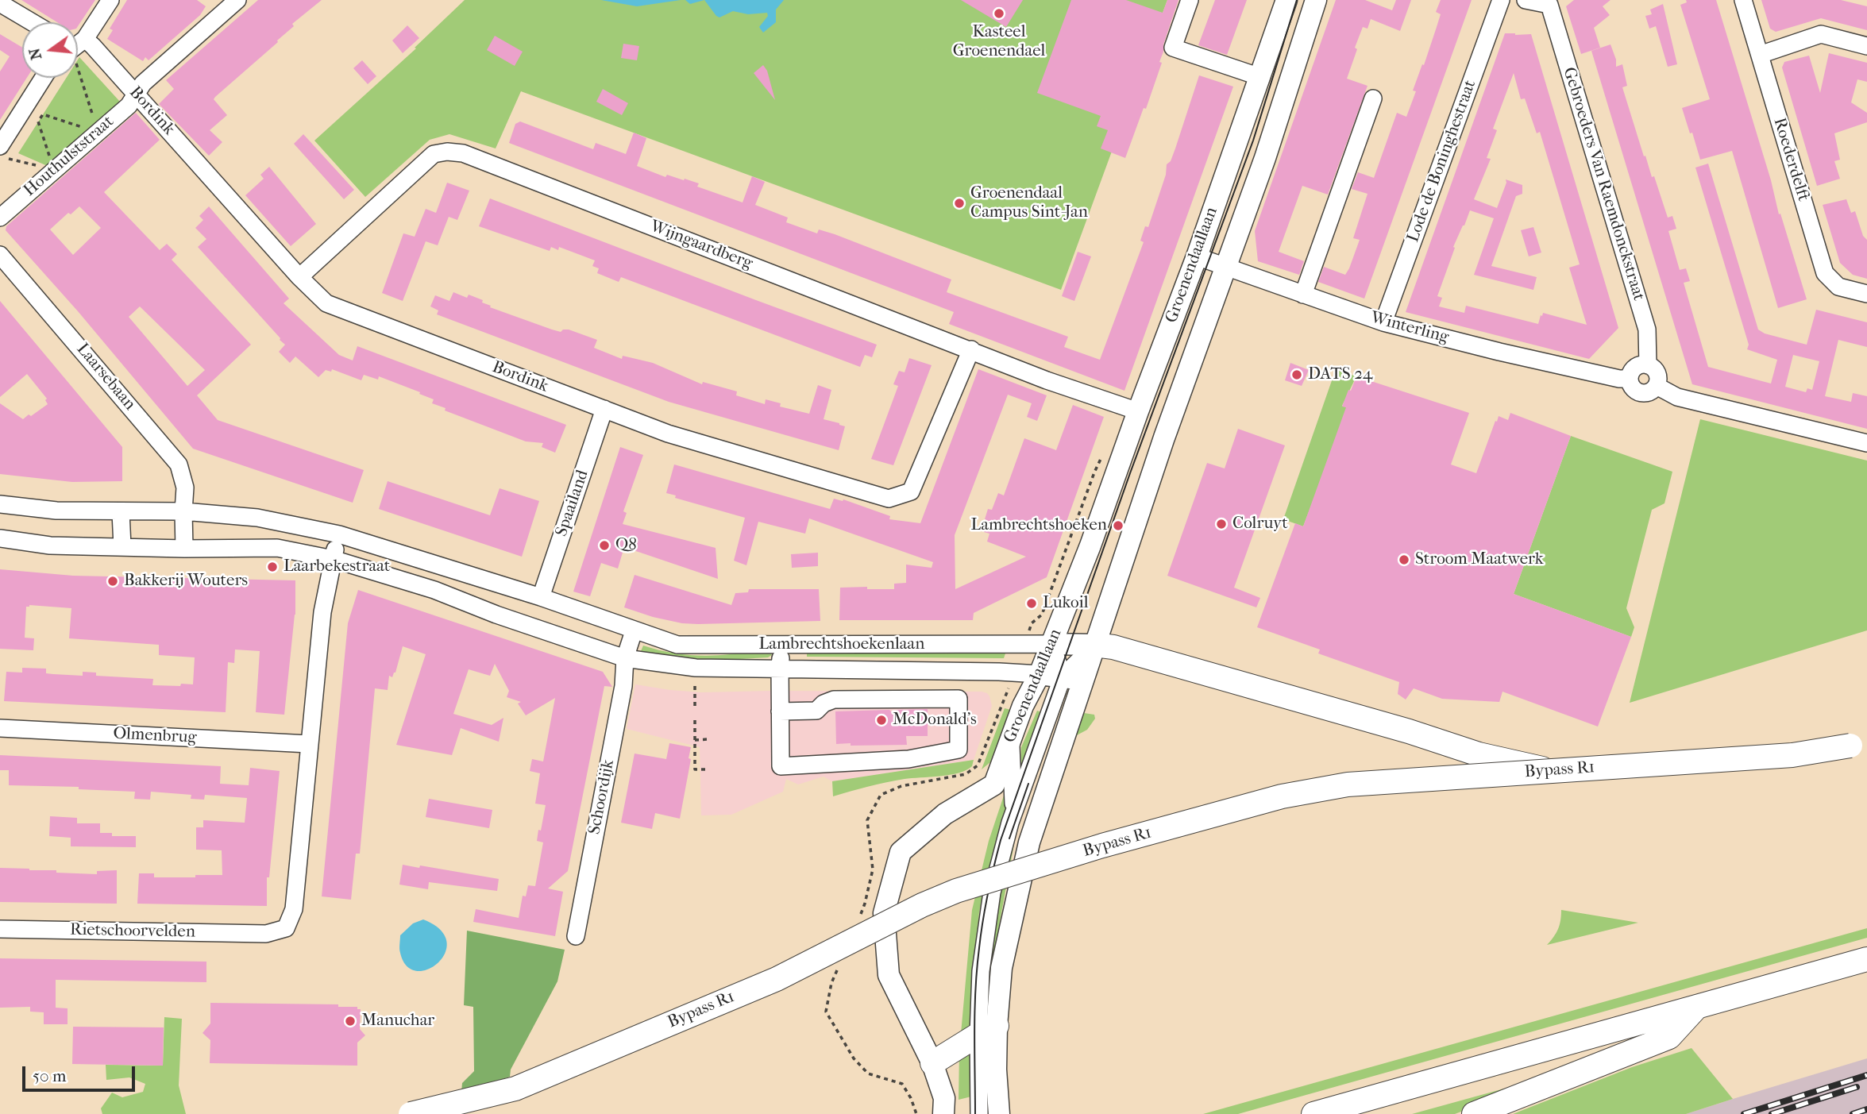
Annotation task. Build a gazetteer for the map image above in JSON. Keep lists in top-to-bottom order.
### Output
{
  "streets": {
    "highway": ["Bypass R1"],
    "main road": ["Groenendaallaan"],
    "street": [
      "Bordink",
      "Houthulststraat",
      "Roederdelft",
      "Lode de Boninghestraat",
      "Gebroeders Van Raemdonckstraat",
      "Wijngaardberg",
      "Winterling",
      "Laarsebaan",
      "Spaailand",
      "Lambrechtshoekenlaan",
      "Olmenbrug",
      "Schoordijk",
      "Rietschoorvelden"
    ]
  },
  "crossings": [
    ["Bordink", "Houthulststraat"],
    ["Bordink", "Wijngaardberg"],
    ["Bordink", "Spaailand"],
    ["Lode de Boninghestraat", "Winterling"],
    ["Gebroeders Van Raemdonckstraat", "Winterling"],
    ["Wijngaardberg", "Groenendaallaan"],
    ["Groenendaallaan", "Winterling"],
    ["Groenendaallaan", "Lambrechtshoekenlaan"],
    ["Laarsebaan", "Lambrechtshoekenlaan"],
    ["Spaailand", "Lambrechtshoekenlaan"],
    ["Lambrechtshoekenlaan", "Schoordijk"],
    ["Olmenbrug", "Rietschoorvelden"]
  ],
  "places": [
    "Kasteel Groenendael",
    "Groenendaal Campus Sint-Jan",
    "DATS 24",
    "Colruyt",
    "Lambrechtshoeken",
    "Q8",
    "Stroom Maatwerk",
    "Laarbekestraat",
    "Bakkerij Wouters",
    "Lukoil",
    "McDonald's",
    "Manuchar"
  ],
  "scale_bar": "50 m",
  "north": "left"
}
